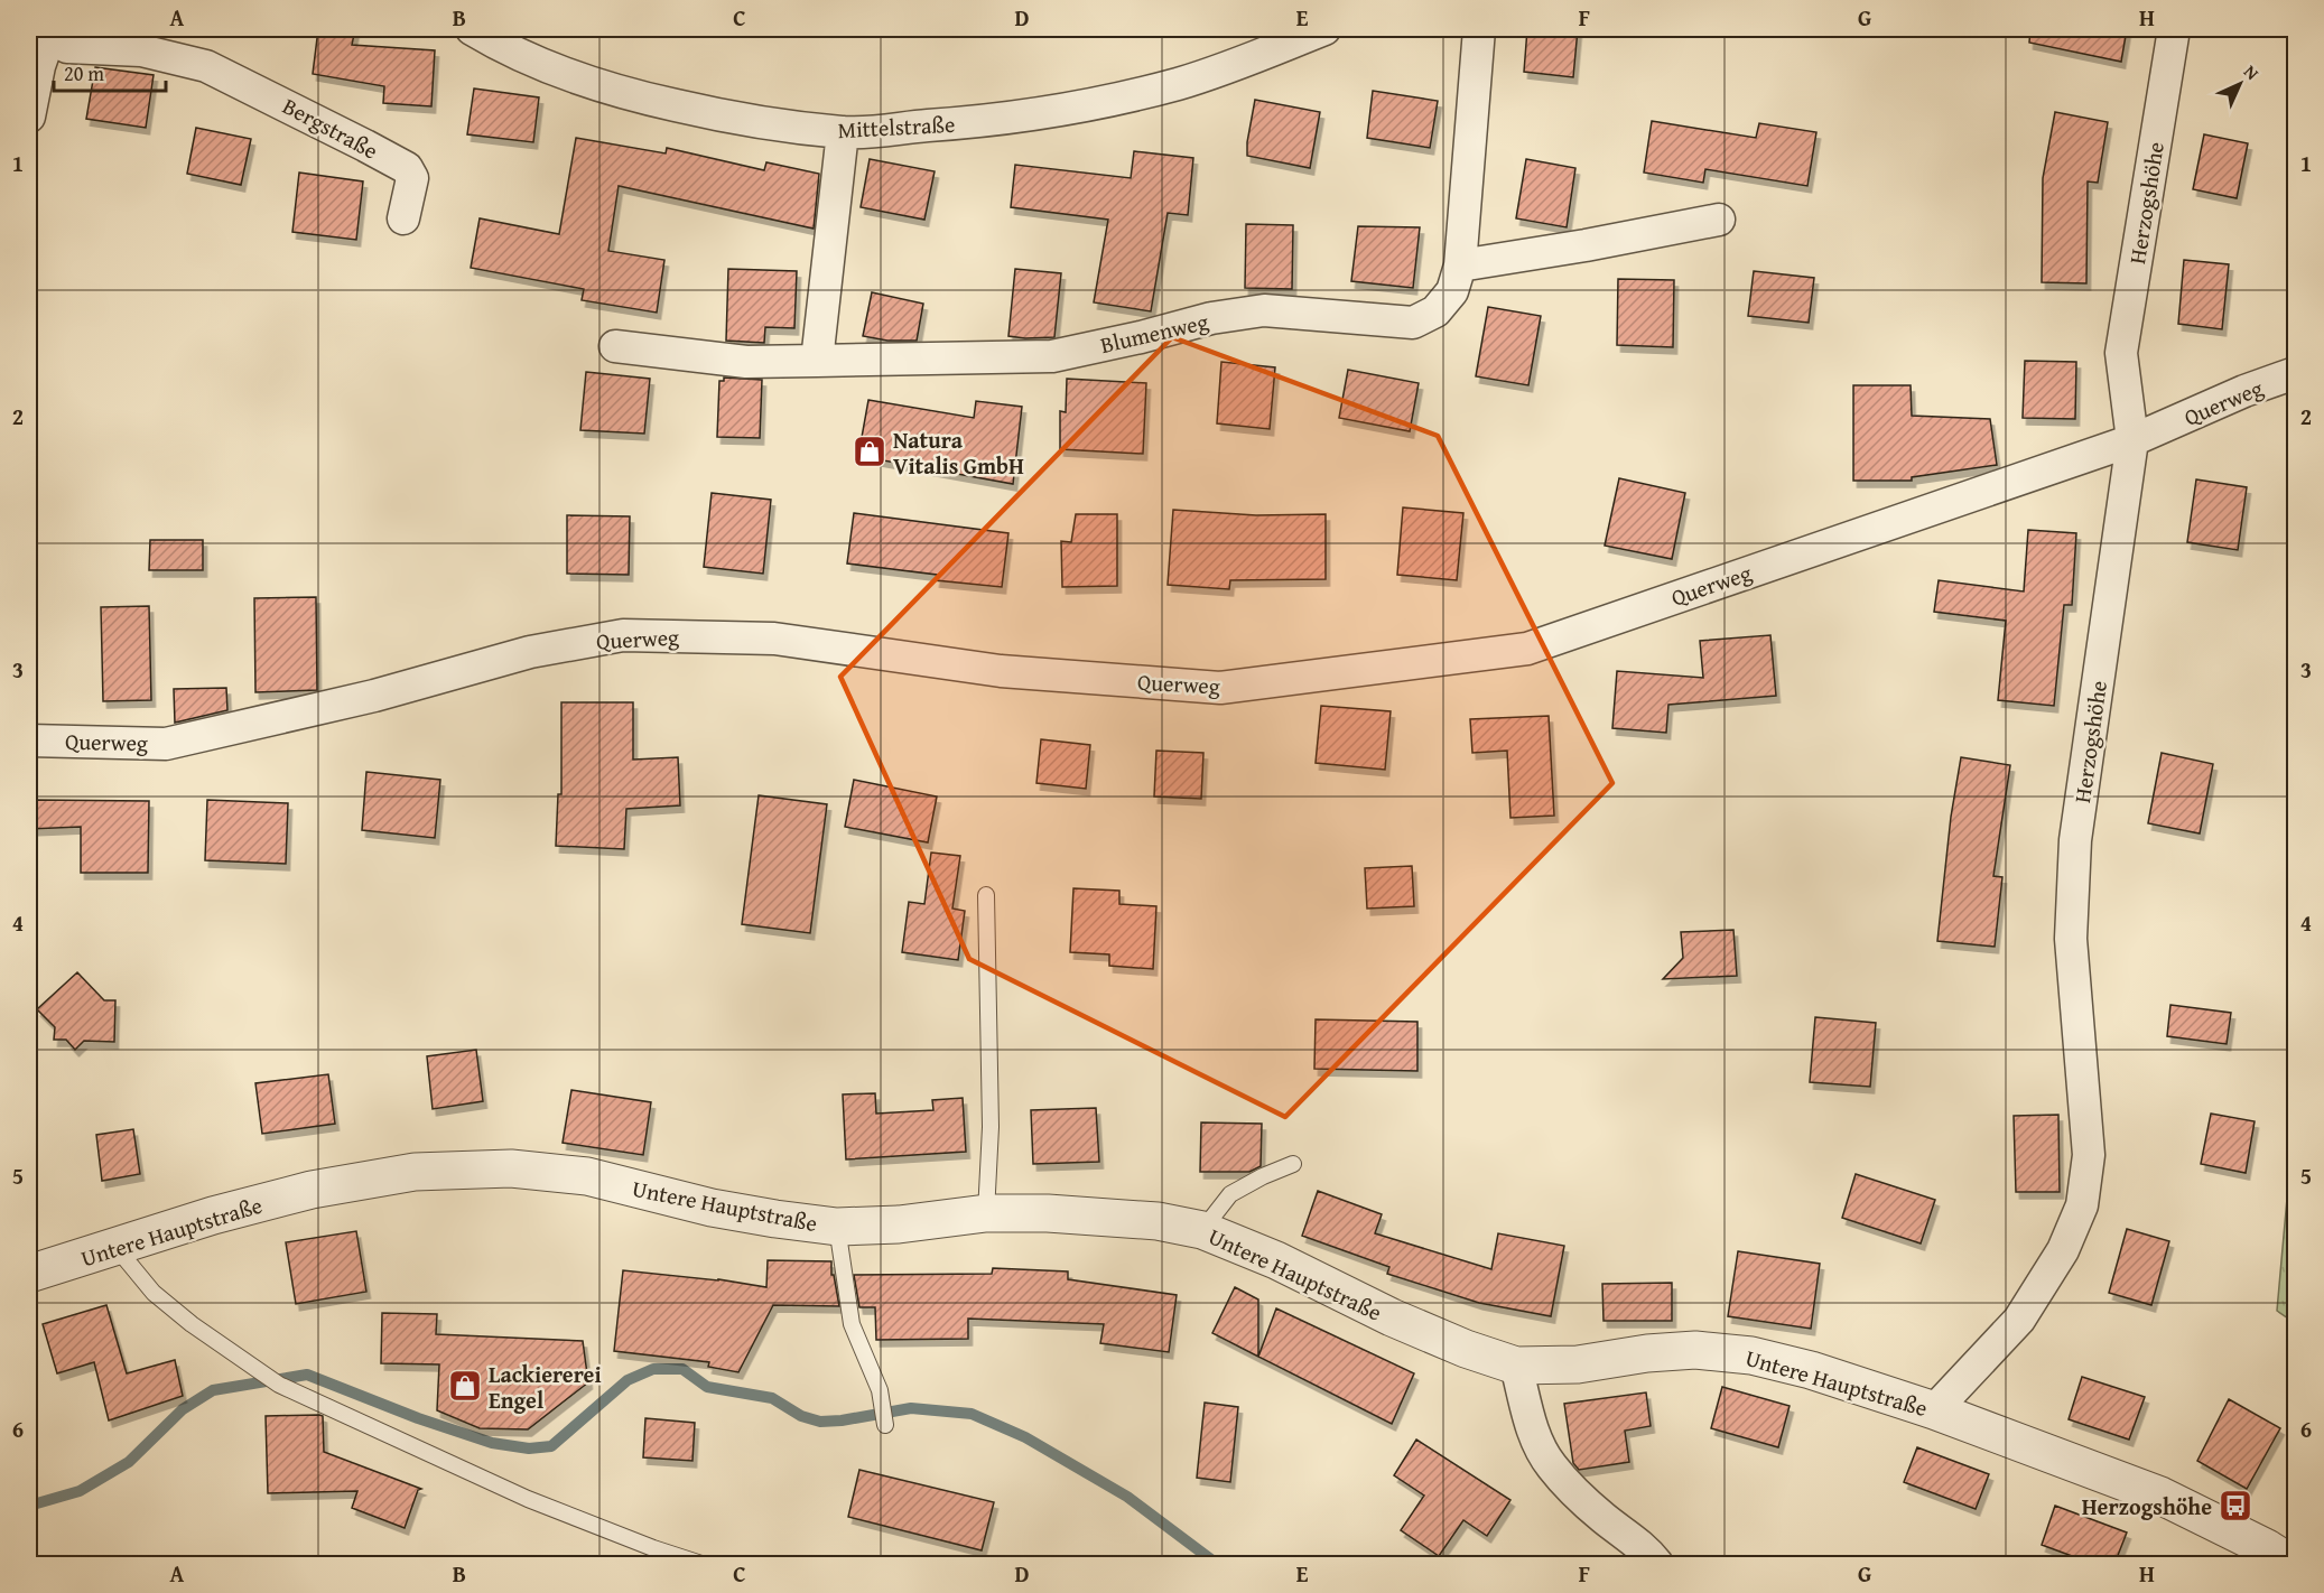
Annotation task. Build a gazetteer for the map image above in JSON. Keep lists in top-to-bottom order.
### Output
{
  "streets": {
    "street": [
      "Mittelstraße",
      "Bergstraße",
      "Herzogshöhe",
      "Blumenweg",
      "Querweg",
      "Untere Hauptstraße"
    ]
  },
  "crossings": [
    ["Herzogshöhe", "Querweg"],
    ["Herzogshöhe", "Untere Hauptstraße"]
  ],
  "places": {
    "shop": ["Natura Vitalis GmbH", "Lackiererei Engel"],
    "bus stop": ["Herzogshöhe"]
  },
  "scale_bar": "20 m",
  "north": "top right",
  "grid": {
    "columns": [
      "A",
      "B",
      "C",
      "D",
      "E",
      "F",
      "G",
      "H"
    ],
    "rows": [
      "1",
      "2",
      "3",
      "4",
      "5",
      "6"
    ]
  }
}
